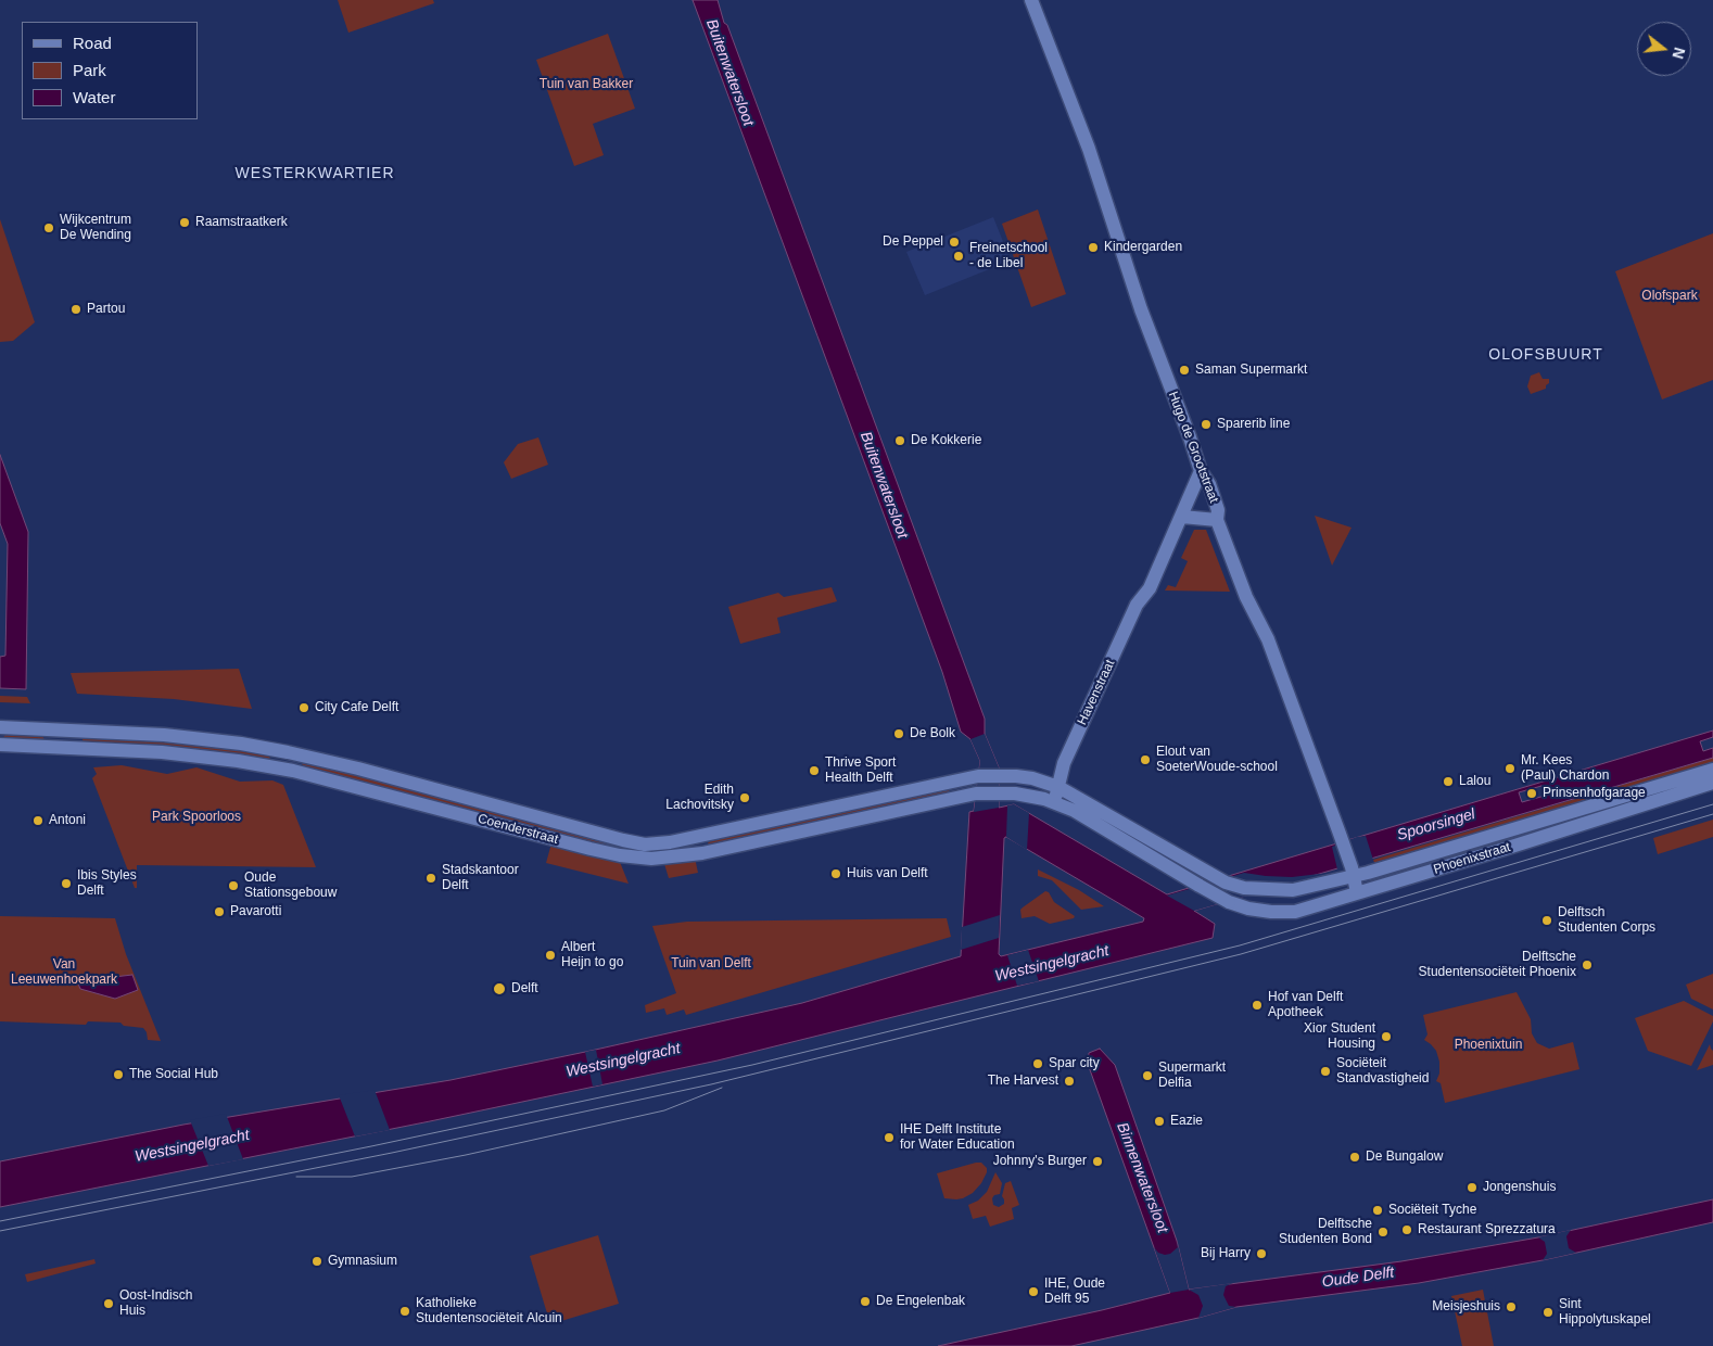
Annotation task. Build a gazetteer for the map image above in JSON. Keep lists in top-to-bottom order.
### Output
{
  "streets": {
    "street": [
      "Hugo de Grootstraat",
      "Havenstraat",
      "Coenderstraat",
      "Phoenixstraat"
    ]
  },
  "crossings": [
    ["Hugo de Grootstraat", "Havenstraat"],
    ["Hugo de Grootstraat", "Phoenixstraat"],
    ["Havenstraat", "Coenderstraat"],
    ["Havenstraat", "Phoenixstraat"],
    ["Coenderstraat", "Phoenixstraat"]
  ],
  "districts": ["WESTERKWARTIER", "OLOFSBUURT"],
  "water": [
    "Buitenwatersloot",
    "Spoorsingel",
    "Westsingelgracht",
    "Binnenwatersloot",
    "Oude Delft"
  ],
  "parks": [
    "Tuin van Bakker",
    "Olofspark",
    "Park Spoorloos",
    "Tuin van Delft",
    "Van Leeuwenhoekpark",
    "Phoenixtuin"
  ],
  "places": [
    "Raamstraatkerk",
    "Wijkcentrum De Wending",
    "De Peppel",
    "Kindergarden",
    "Freinetschool - de Libel",
    "Partou",
    "Saman Supermarkt",
    "Sparerib line",
    "De Kokkerie",
    "City Cafe Delft",
    "De Bolk",
    "Elout van SoeterWoude-school",
    "Mr. Kees (Paul) Chardon",
    "Thrive Sport Health Delft",
    "Lalou",
    "Prinsenhofgarage",
    "Edith Lachovitsky",
    "Antoni",
    "Huis van Delft",
    "Stadskantoor Delft",
    "Ibis Styles Delft",
    "Oude Stationsgebouw",
    "Pavarotti",
    "Delftsch Studenten Corps",
    "Albert Heijn to go",
    "Delftsche Studentensociëteit Phoenix",
    "Delft",
    "Hof van Delft Apotheek",
    "Xior Student Housing",
    "Spar city",
    "Sociëteit Standvastigheid",
    "The Social Hub",
    "Supermarkt Delfia",
    "The Harvest",
    "Eazie",
    "IHE Delft Institute for Water Education",
    "De Bungalow",
    "Johnny's Burger",
    "Jongenshuis",
    "Sociëteit Tyche",
    "Restaurant Sprezzatura",
    "Delftsche Studenten Bond",
    "Bij Harry",
    "Gymnasium",
    "IHE, Oude Delft 95",
    "De Engelenbak",
    "Oost-Indisch Huis",
    "Meisjeshuis",
    "Katholieke Studentensociëteit Alcuin",
    "Sint Hippolytuskapel"
  ],
  "legend": ["Road", "Park", "Water"],
  "north": "right"
}
